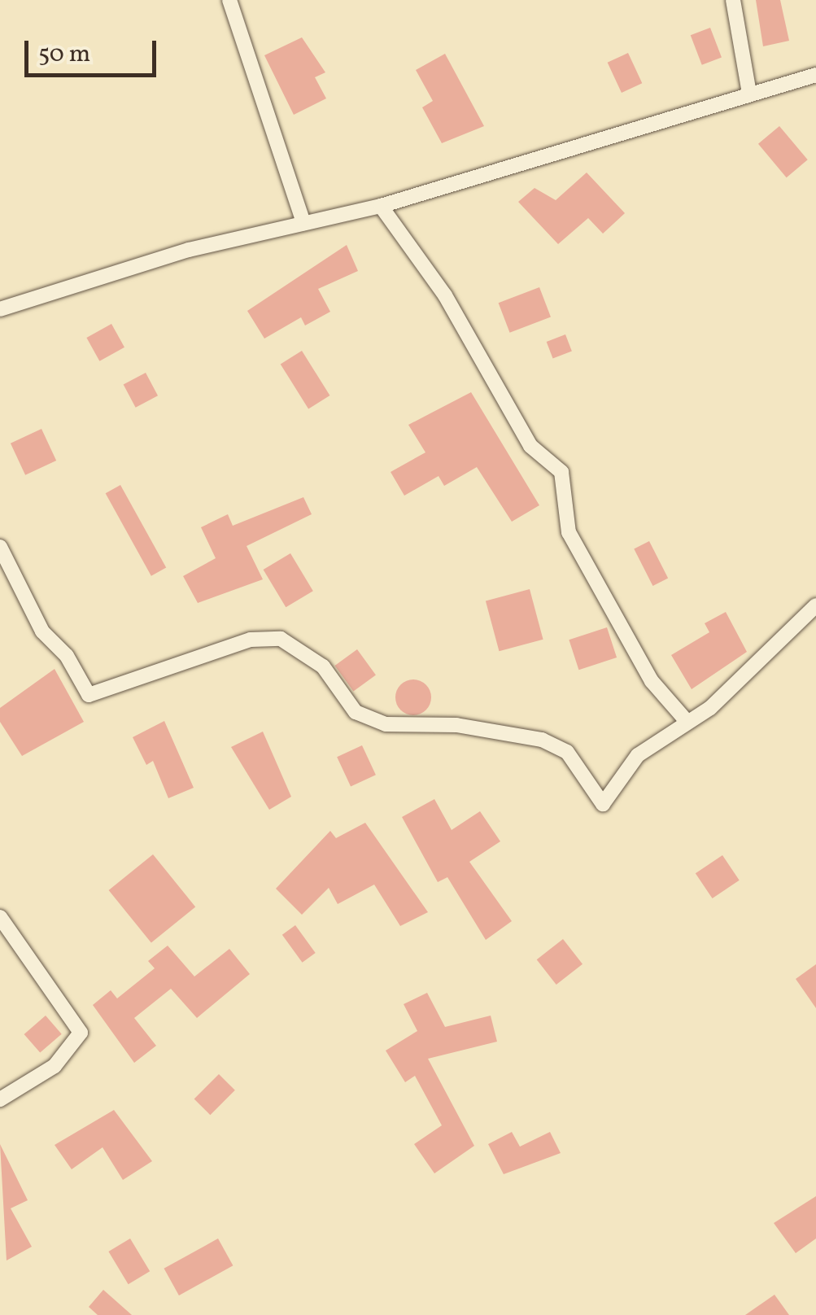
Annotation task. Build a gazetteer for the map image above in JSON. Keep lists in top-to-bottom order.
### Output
{
  "scale_bar": "50 m"
}
